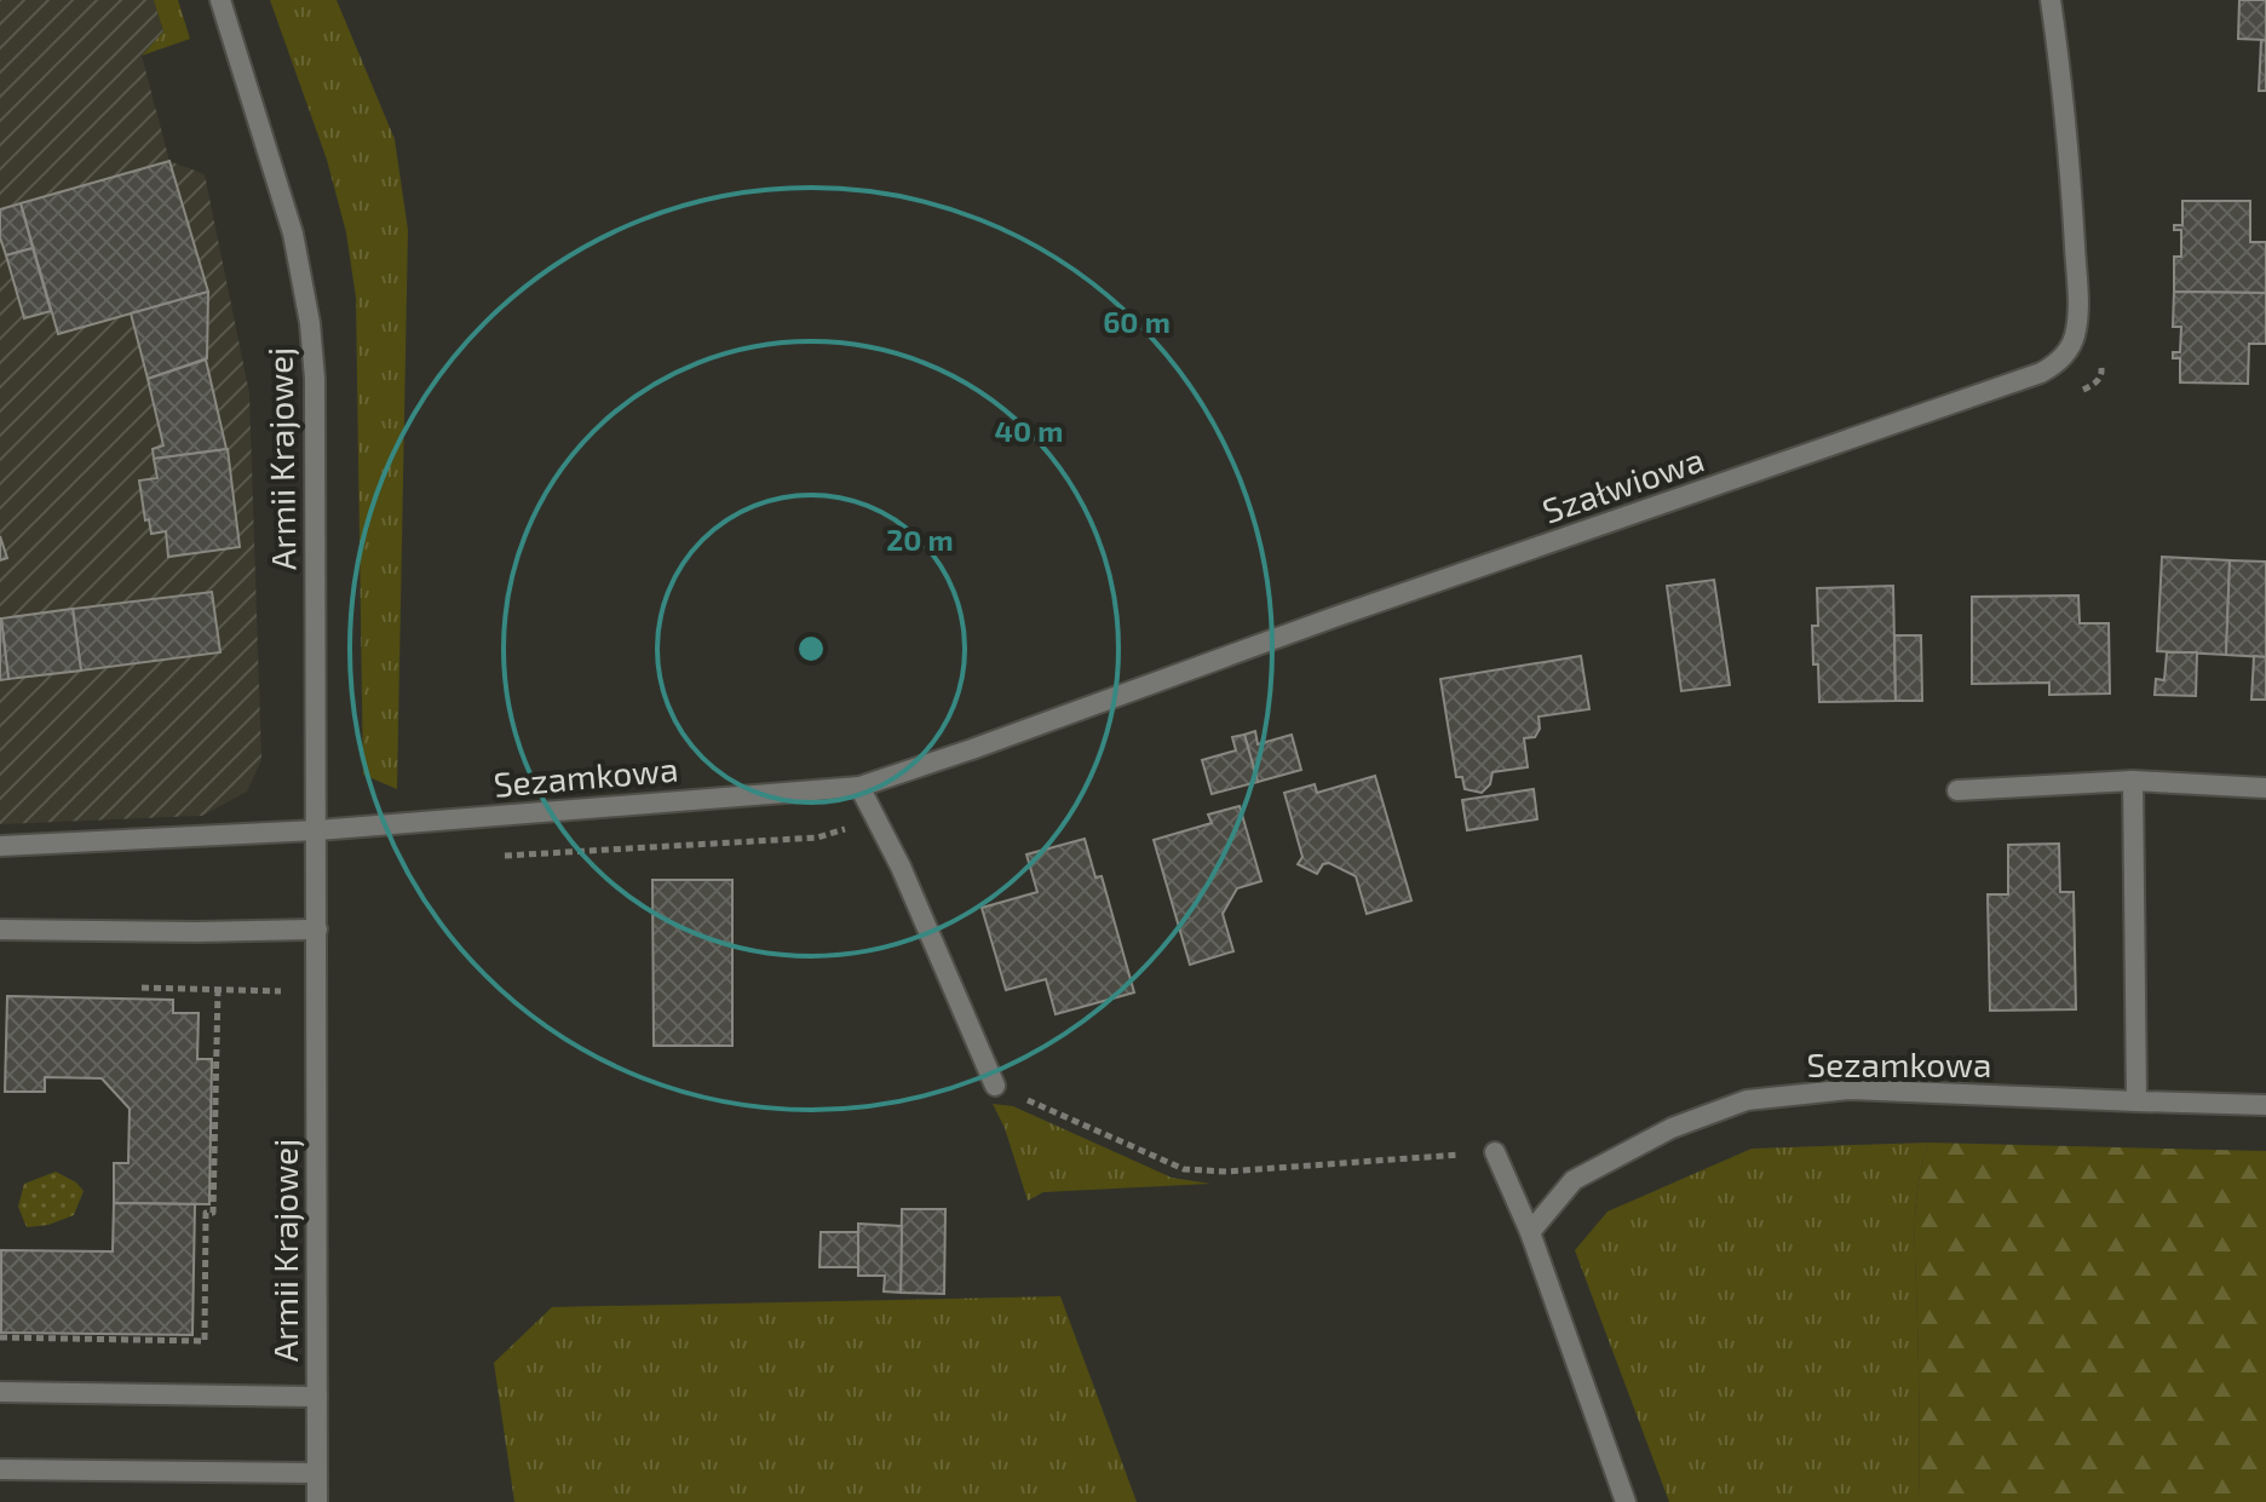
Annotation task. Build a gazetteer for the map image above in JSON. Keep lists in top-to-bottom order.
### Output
{
  "streets": {
    "street": ["Armii Krajowej", "Szałwiowa", "Sezamkowa"]
  },
  "crossings": [
    ["Armii Krajowej", "Sezamkowa"],
    ["Szałwiowa", "Sezamkowa"]
  ],
  "rings": ["60 m", "40 m", "20 m"]
}
